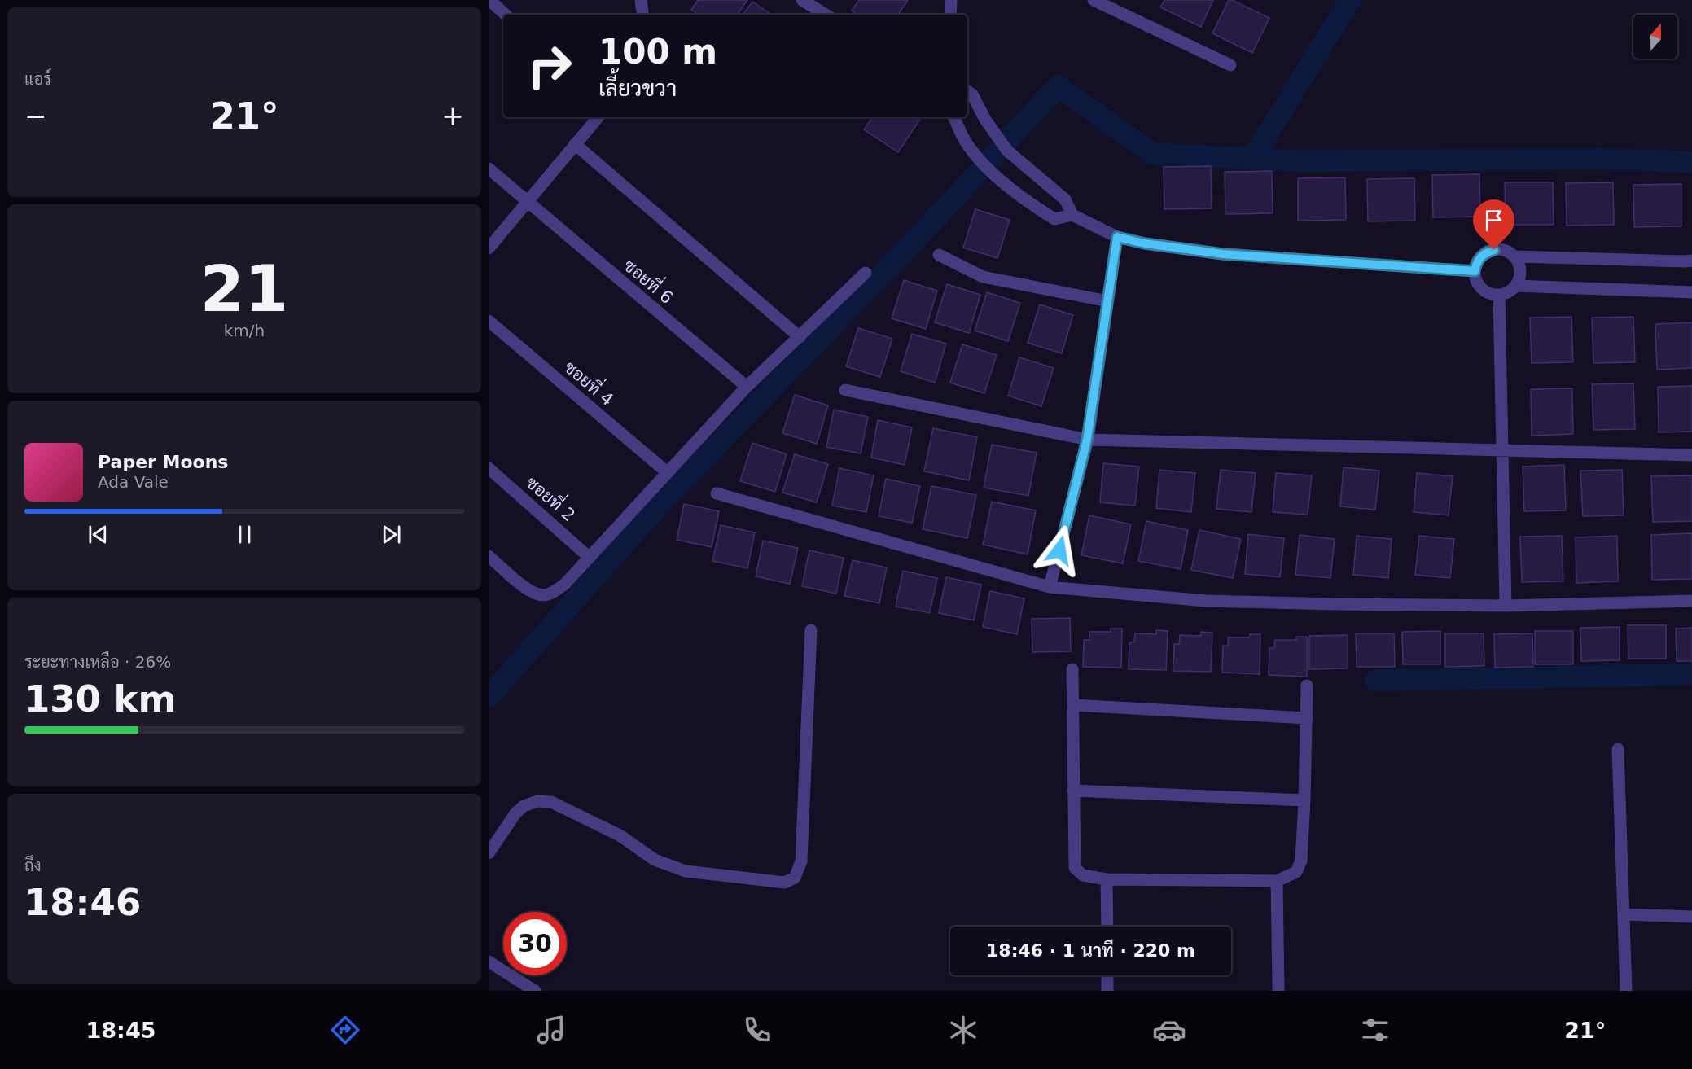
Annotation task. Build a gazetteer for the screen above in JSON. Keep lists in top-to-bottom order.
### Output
{
  "streets": {
    "street": ["ซอยที่ 6", "ซอยที่ 4", "ซอยที่ 2"]
  },
  "north": "top",
  "page": {
    "tile": [
      "แอร์",
      ["21", "km/h"],
      ["ระยะทางเหลือ · 26%", "130 km"],
      ["ถึง", "18:46"]
    ],
    "turn": ["100 m", "เลี้ยวขวา"],
    "heat": ["−", "21°", "+"],
    "song": ["Paper Moons", "Ada Vale"],
    "limit": "30",
    "trip": "18:46 · 1 นาที · 220 m",
    "tabs": ["18:45", "21°"]
  }
}
